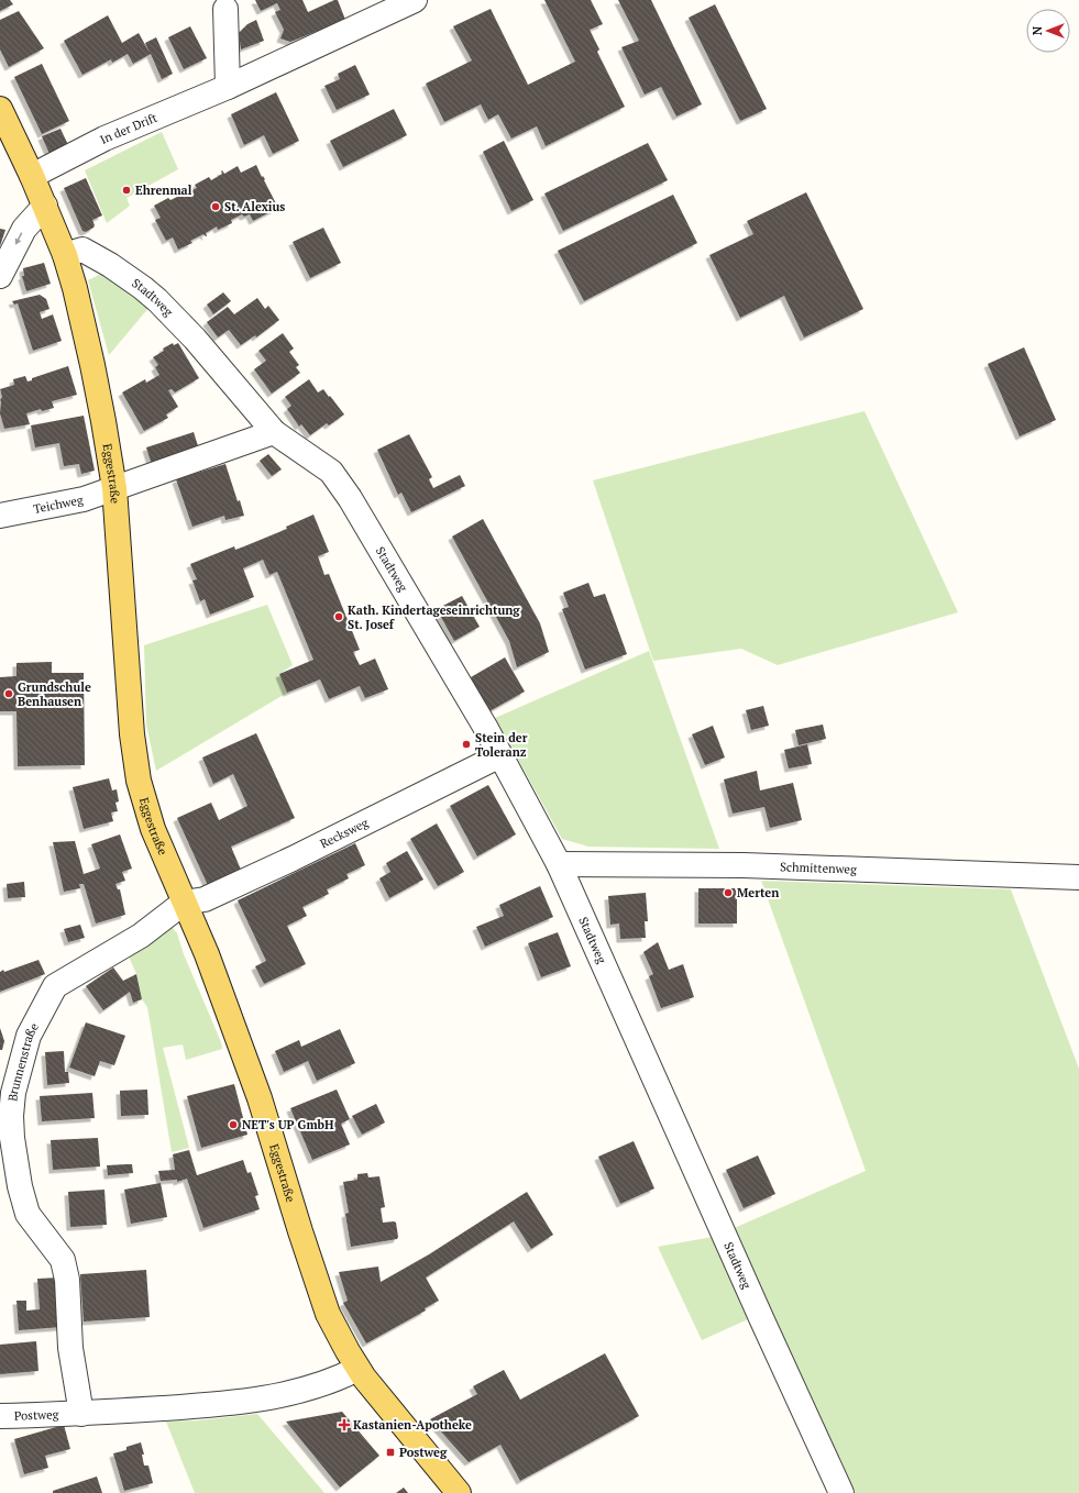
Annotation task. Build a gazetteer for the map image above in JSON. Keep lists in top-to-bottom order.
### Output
{
  "streets": {
    "main road": ["Eggestraße"],
    "street": [
      "In der Drift",
      "Stadtweg",
      "Teichweg",
      "Recksweg",
      "Schmittenweg",
      "Brunnenstraße",
      "Postweg"
    ]
  },
  "crossings": [
    ["In der Drift", "Eggestraße"],
    ["Stadtweg", "Eggestraße"],
    ["Stadtweg", "Recksweg"],
    ["Stadtweg", "Schmittenweg"],
    ["Eggestraße", "Teichweg"],
    ["Eggestraße", "Recksweg"],
    ["Eggestraße", "Brunnenstraße"],
    ["Eggestraße", "Postweg"],
    ["Recksweg", "Brunnenstraße"],
    ["Brunnenstraße", "Postweg"]
  ],
  "places": {
    "other": [
      "Ehrenmal",
      "St. Alexius",
      "Kath. Kindertageseinrichtung St. Josef",
      "Grundschule Benhausen",
      "Stein der Toleranz",
      "Merten",
      "NET's UP GmbH"
    ],
    "health": ["Kastanien-Apotheke"],
    "transit": ["Postweg"]
  },
  "north": "left"
}
